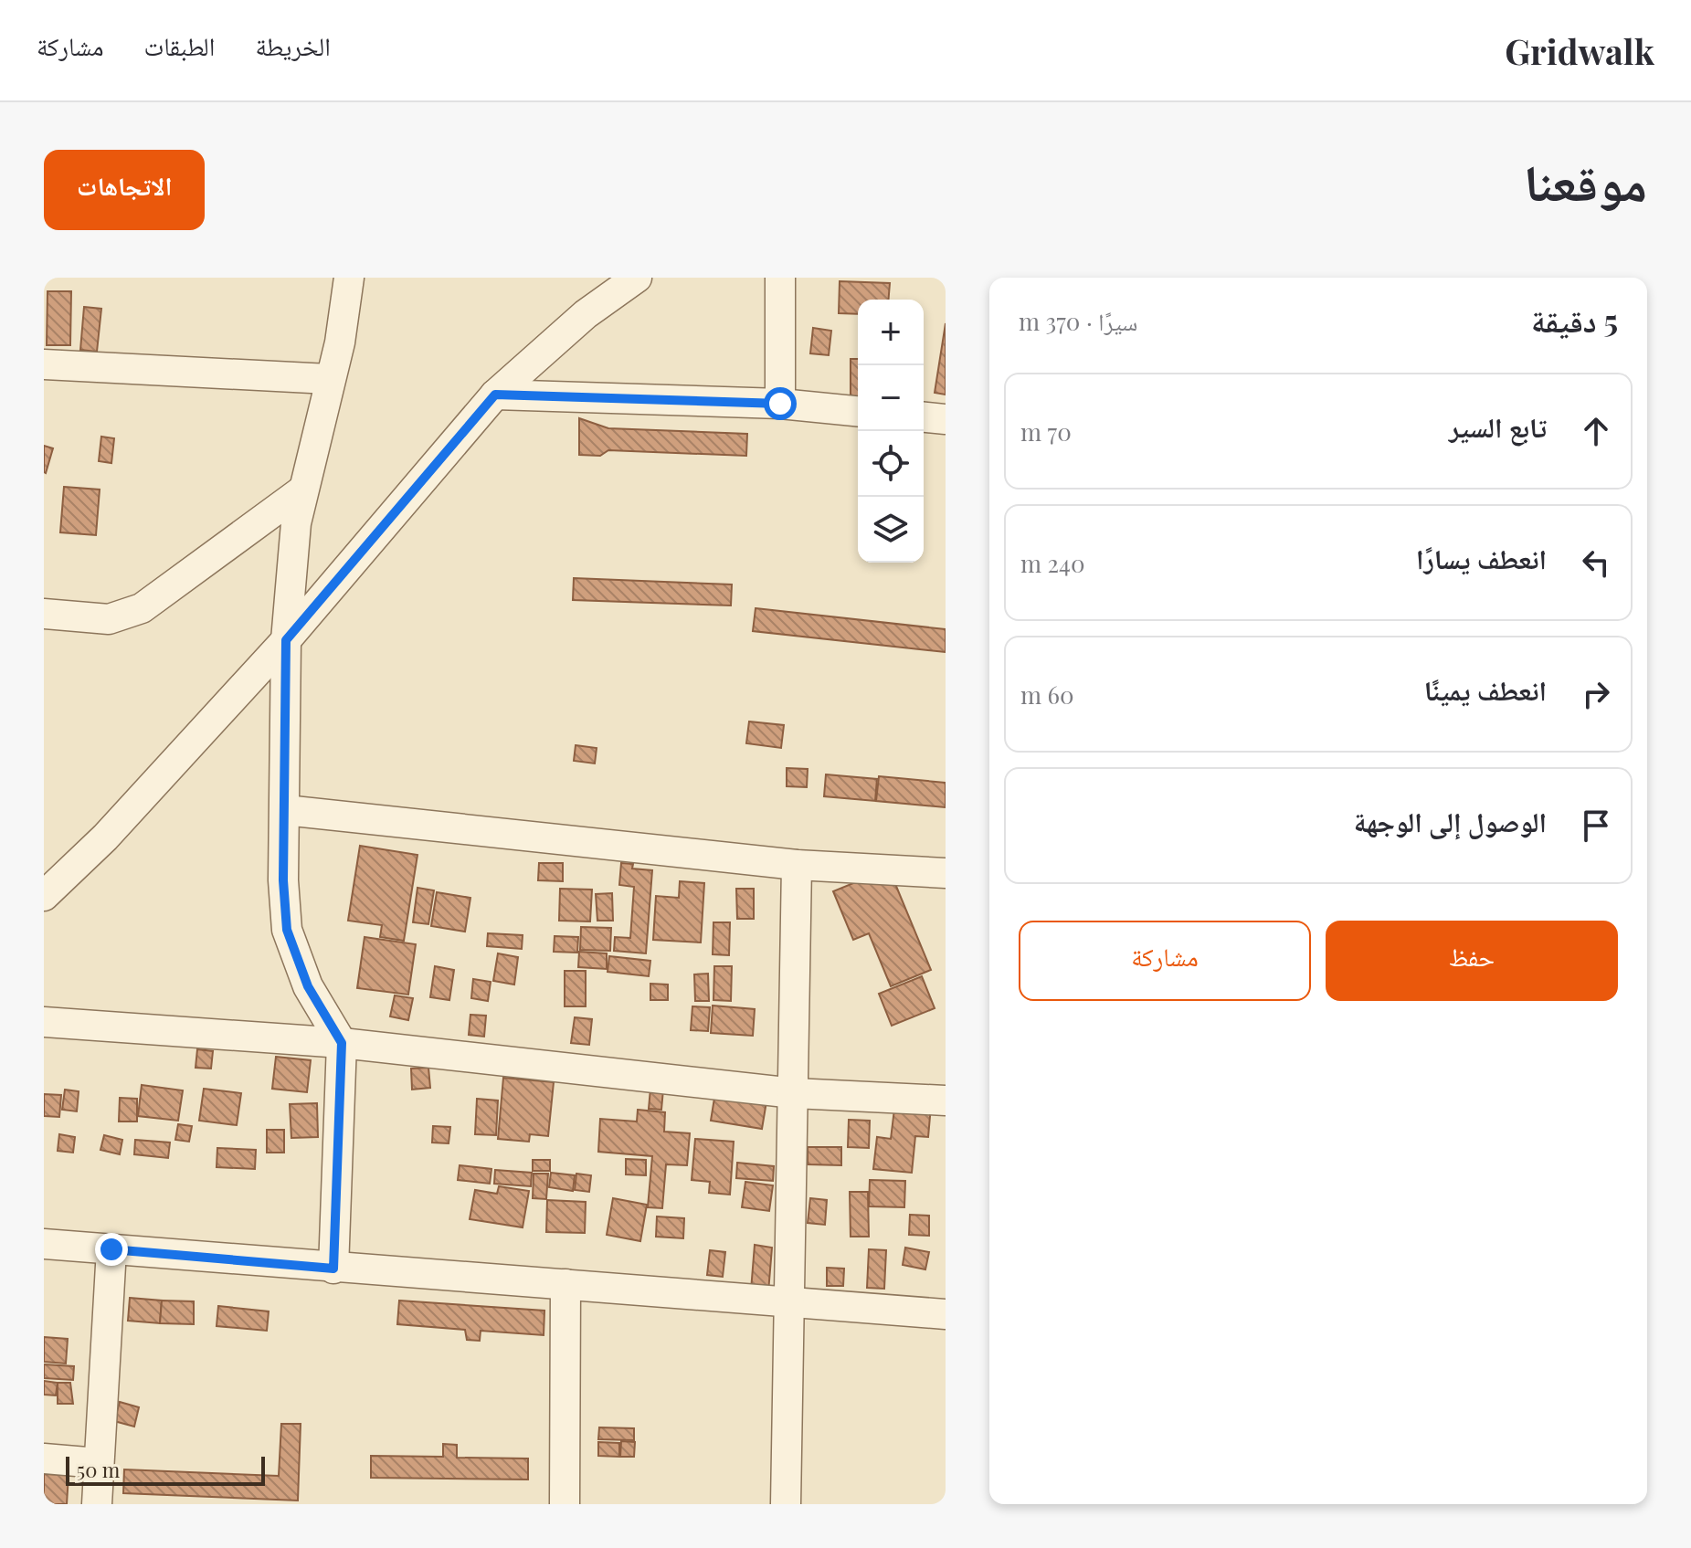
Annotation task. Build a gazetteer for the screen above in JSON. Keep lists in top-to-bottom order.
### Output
{
  "scale_bar": "50 m",
  "page": {
    "header": "Gridwalk",
    "nav": ["الخريطة", "الطبقات", "مشاركة"],
    "title": "موقعنا",
    "buttons": [
      "الاتجاهات",
      ["حفظ", "مشاركة"]
    ],
    "heading": ["5 دقيقة", "سيرًا · 370 m"],
    "map_buttons": ["+", "−"],
    "list": [
      ["تابع السير", "70 m"],
      ["انعطف يسارًا", "240 m"],
      ["انعطف يمينًا", "60 m"],
      "الوصول إلى الوجهة"
    ],
    "scale": "50 m"
  }
}
